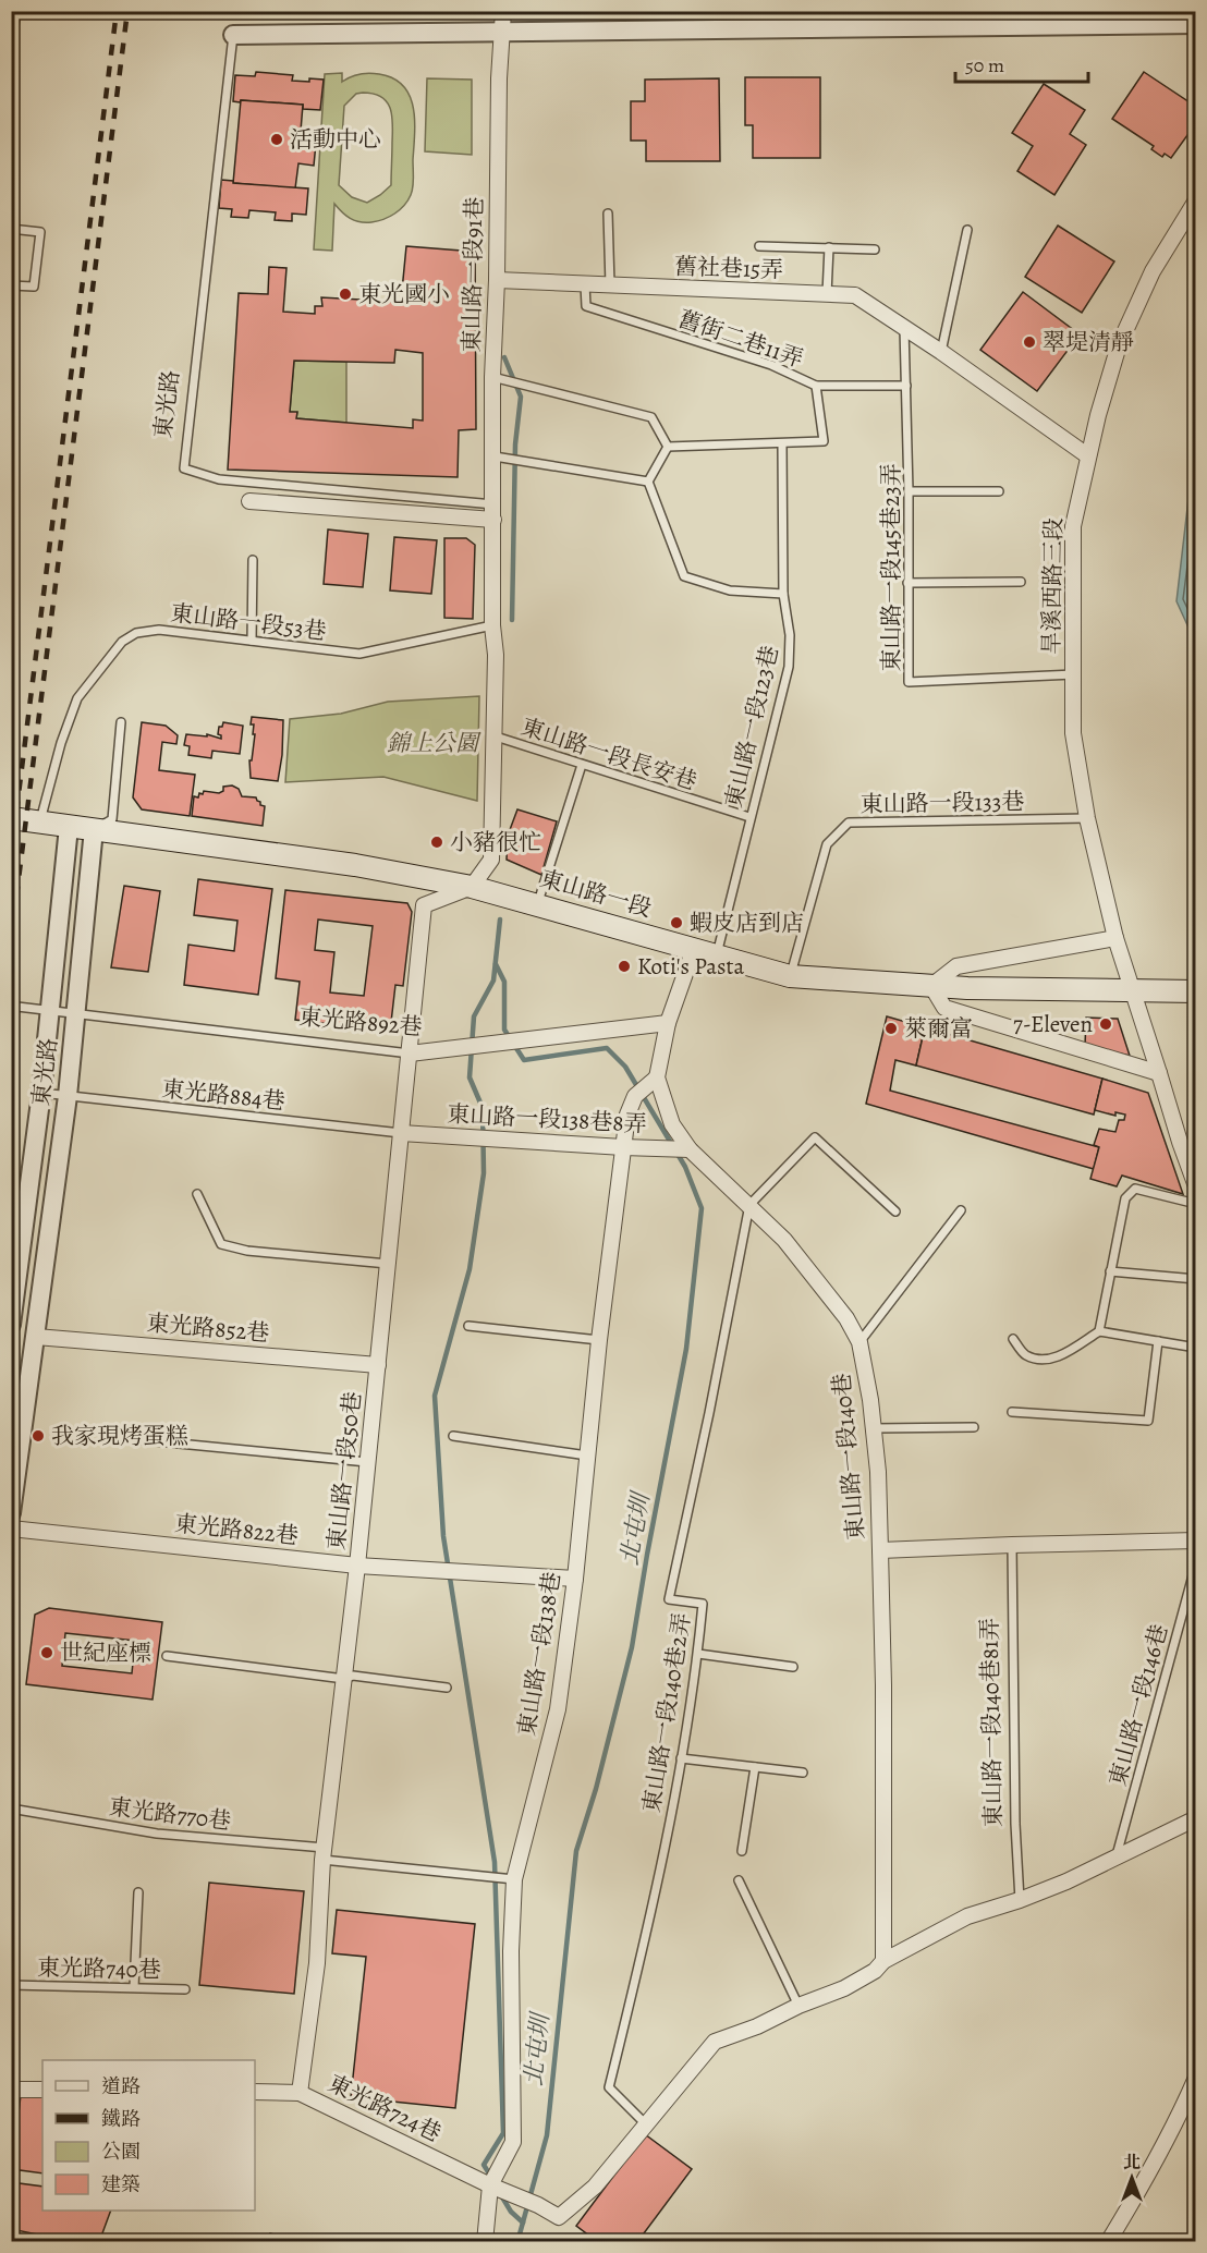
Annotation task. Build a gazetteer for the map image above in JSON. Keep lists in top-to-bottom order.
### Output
{
  "streets": {
    "main road": ["東山路一段"],
    "street": [
      "舊社巷15弄",
      "東山路一段91巷",
      "東光路",
      "旱溪西路三段",
      "東光路892巷",
      "東山路一段138巷8弄",
      "東光路852巷",
      "東山路一段140巷",
      "東山路一段50巷",
      "東光路822巷",
      "東山路一段138巷",
      "東光路724巷"
    ],
    "lane": [
      "舊街二巷11弄",
      "東山路一段145巷23弄",
      "東山路一段53巷",
      "東山路一段123巷",
      "東山路一段長安巷",
      "東山路一段133巷",
      "東光路884巷",
      "東山路一段146巷",
      "東山路一段140巷2弄",
      "東山路一段140巷81弄",
      "東光路770巷",
      "東光路740巷"
    ]
  },
  "crossings": [
    ["舊社巷15弄", "東山路一段91巷"],
    ["舊社巷15弄", "舊街二巷11弄"],
    ["舊社巷15弄", "東山路一段145巷23弄"],
    ["舊社巷15弄", "旱溪西路三段"],
    ["東山路一段91巷", "東光路"],
    ["東山路一段91巷", "東山路一段53巷"],
    ["東山路一段91巷", "東山路一段長安巷"],
    ["東山路一段91巷", "東山路一段"],
    ["東山路一段91巷", "東山路一段50巷"],
    ["舊街二巷11弄", "東山路一段145巷23弄"],
    ["東光路", "東山路一段"],
    ["東光路", "東光路892巷"],
    ["東光路", "東光路884巷"],
    ["東光路", "東光路852巷"],
    ["東山路一段145巷23弄", "旱溪西路三段"],
    ["旱溪西路三段", "東山路一段133巷"],
    ["旱溪西路三段", "東山路一段"],
    ["東山路一段53巷", "東山路一段"],
    ["東山路一段123巷", "東山路一段長安巷"],
    ["東山路一段123巷", "東山路一段"],
    ["東山路一段133巷", "東山路一段"],
    ["東山路一段", "東山路一段140巷"],
    ["東山路一段", "東山路一段50巷"],
    ["東光路892巷", "東山路一段140巷"],
    ["東光路892巷", "東山路一段50巷"],
    ["東光路884巷", "東山路一段138巷8弄"],
    ["東光路884巷", "東山路一段50巷"],
    ["東山路一段138巷8弄", "東山路一段140巷"],
    ["東山路一段138巷8弄", "東山路一段50巷"],
    ["東山路一段138巷8弄", "東山路一段138巷"],
    ["東光路852巷", "東山路一段50巷"],
    ["東山路一段140巷", "東山路一段138巷"],
    ["東山路一段140巷", "東山路一段140巷2弄"],
    ["東山路一段50巷", "東光路822巷"],
    ["東山路一段50巷", "東光路770巷"],
    ["東山路一段50巷", "東光路724巷"],
    ["東光路822巷", "東山路一段138巷"],
    ["東山路一段138巷", "東光路770巷"],
    ["東山路一段138巷", "東光路724巷"],
    ["東山路一段140巷2弄", "東光路724巷"]
  ],
  "water": ["北屯圳"],
  "parks": ["錦上公園"],
  "places": [
    "活動中心",
    "東光國小",
    "翠堤清靜",
    "小豬很忙",
    "蝦皮店到店",
    "Koti's Pasta",
    "7-Eleven",
    "萊爾富",
    "我家現烤蛋糕",
    "世紀座標"
  ],
  "legend": [
    "道路",
    "鐵路",
    "公園",
    "建築"
  ],
  "scale_bar": "50 m",
  "north": "top"
}
